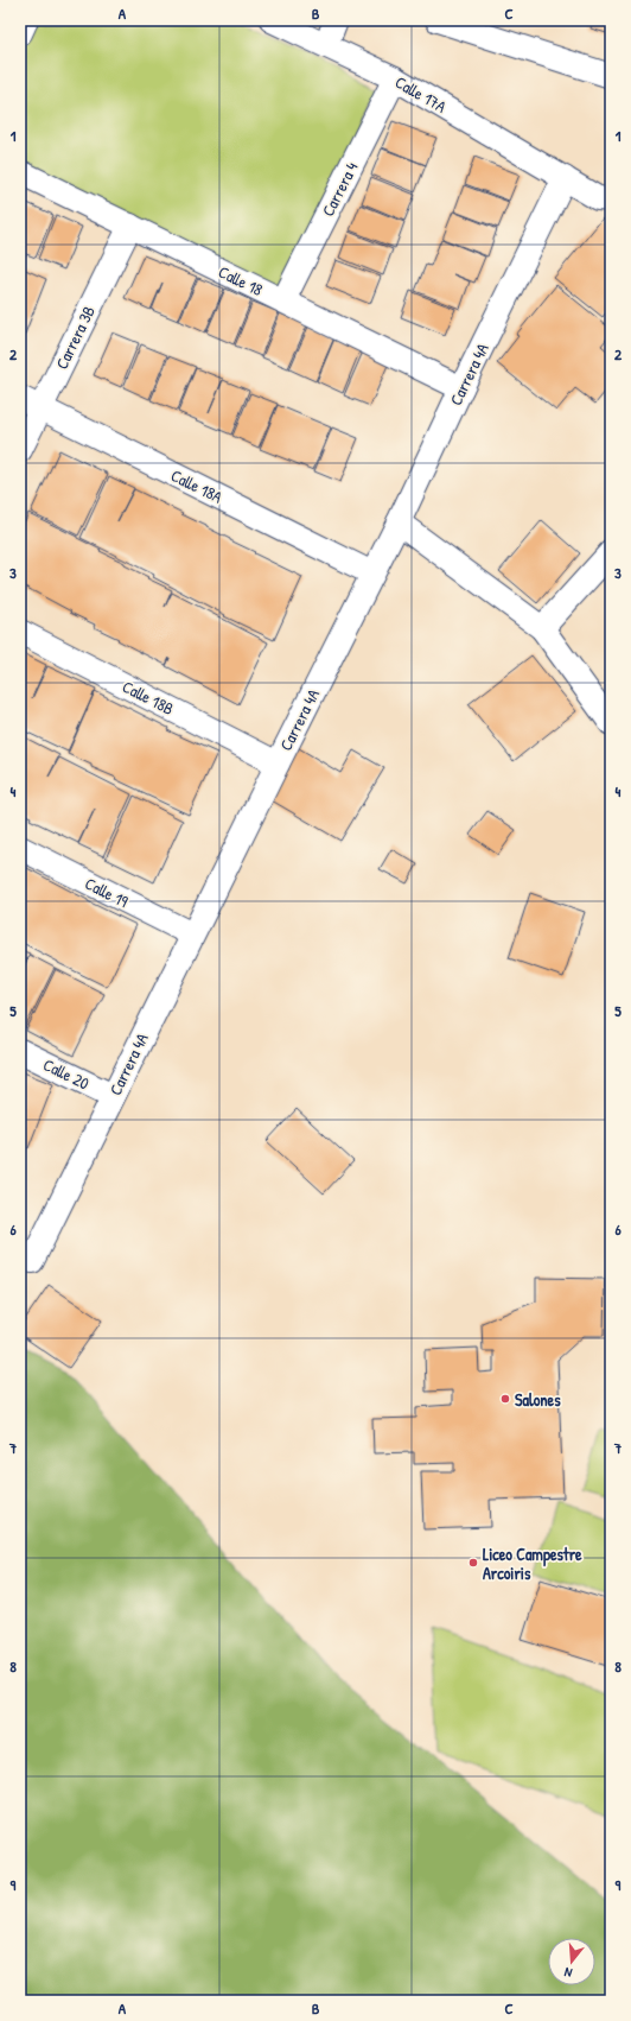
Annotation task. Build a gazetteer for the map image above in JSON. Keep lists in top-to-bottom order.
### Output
{
  "streets": {
    "street": [
      "Calle 17A",
      "Carrera 4",
      "Calle 18",
      "Carrera 3B",
      "Carrera 4A",
      "Calle 18A",
      "Calle 18B",
      "Calle 19",
      "Calle 20"
    ]
  },
  "crossings": [
    ["Calle 17A", "Carrera 4"],
    ["Calle 17A", "Carrera 4A"],
    ["Carrera 4", "Calle 18"],
    ["Calle 18", "Carrera 3B"],
    ["Calle 18", "Carrera 4A"],
    ["Carrera 3B", "Calle 18A"],
    ["Carrera 4A", "Calle 18A"],
    ["Carrera 4A", "Calle 18B"],
    ["Carrera 4A", "Calle 19"],
    ["Carrera 4A", "Calle 20"]
  ],
  "places": ["Salones", "Liceo Campestre Arcoiris"],
  "north": "bottom",
  "grid": {
    "columns": ["A", "B", "C"],
    "rows": [
      "1",
      "2",
      "3",
      "4",
      "5",
      "6",
      "7",
      "8",
      "9"
    ]
  }
}
